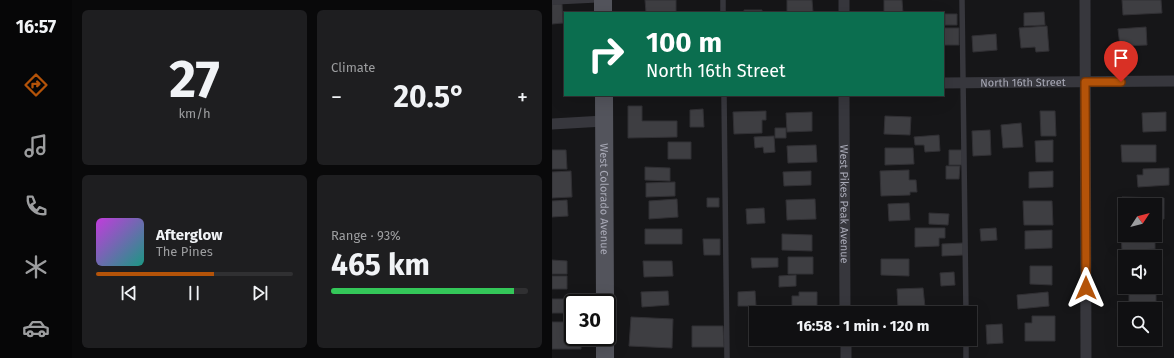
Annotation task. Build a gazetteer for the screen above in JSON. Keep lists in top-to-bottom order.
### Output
{
  "streets": {
    "main road": ["West Colorado Avenue"],
    "street": ["North 16th Street", "West Pikes Peak Avenue"]
  },
  "north": "top right",
  "page": {
    "tabs": "16:57",
    "tile": [
      ["27", "km/h"],
      "Climate",
      ["Range · 93%", "465 km"]
    ],
    "turn": ["100 m", "North 16th Street"],
    "heat": ["−", "20.5°", "+"],
    "song": ["Afterglow", "The Pines"],
    "limit": "30",
    "trip": "16:58 · 1 min · 120 m"
  }
}
